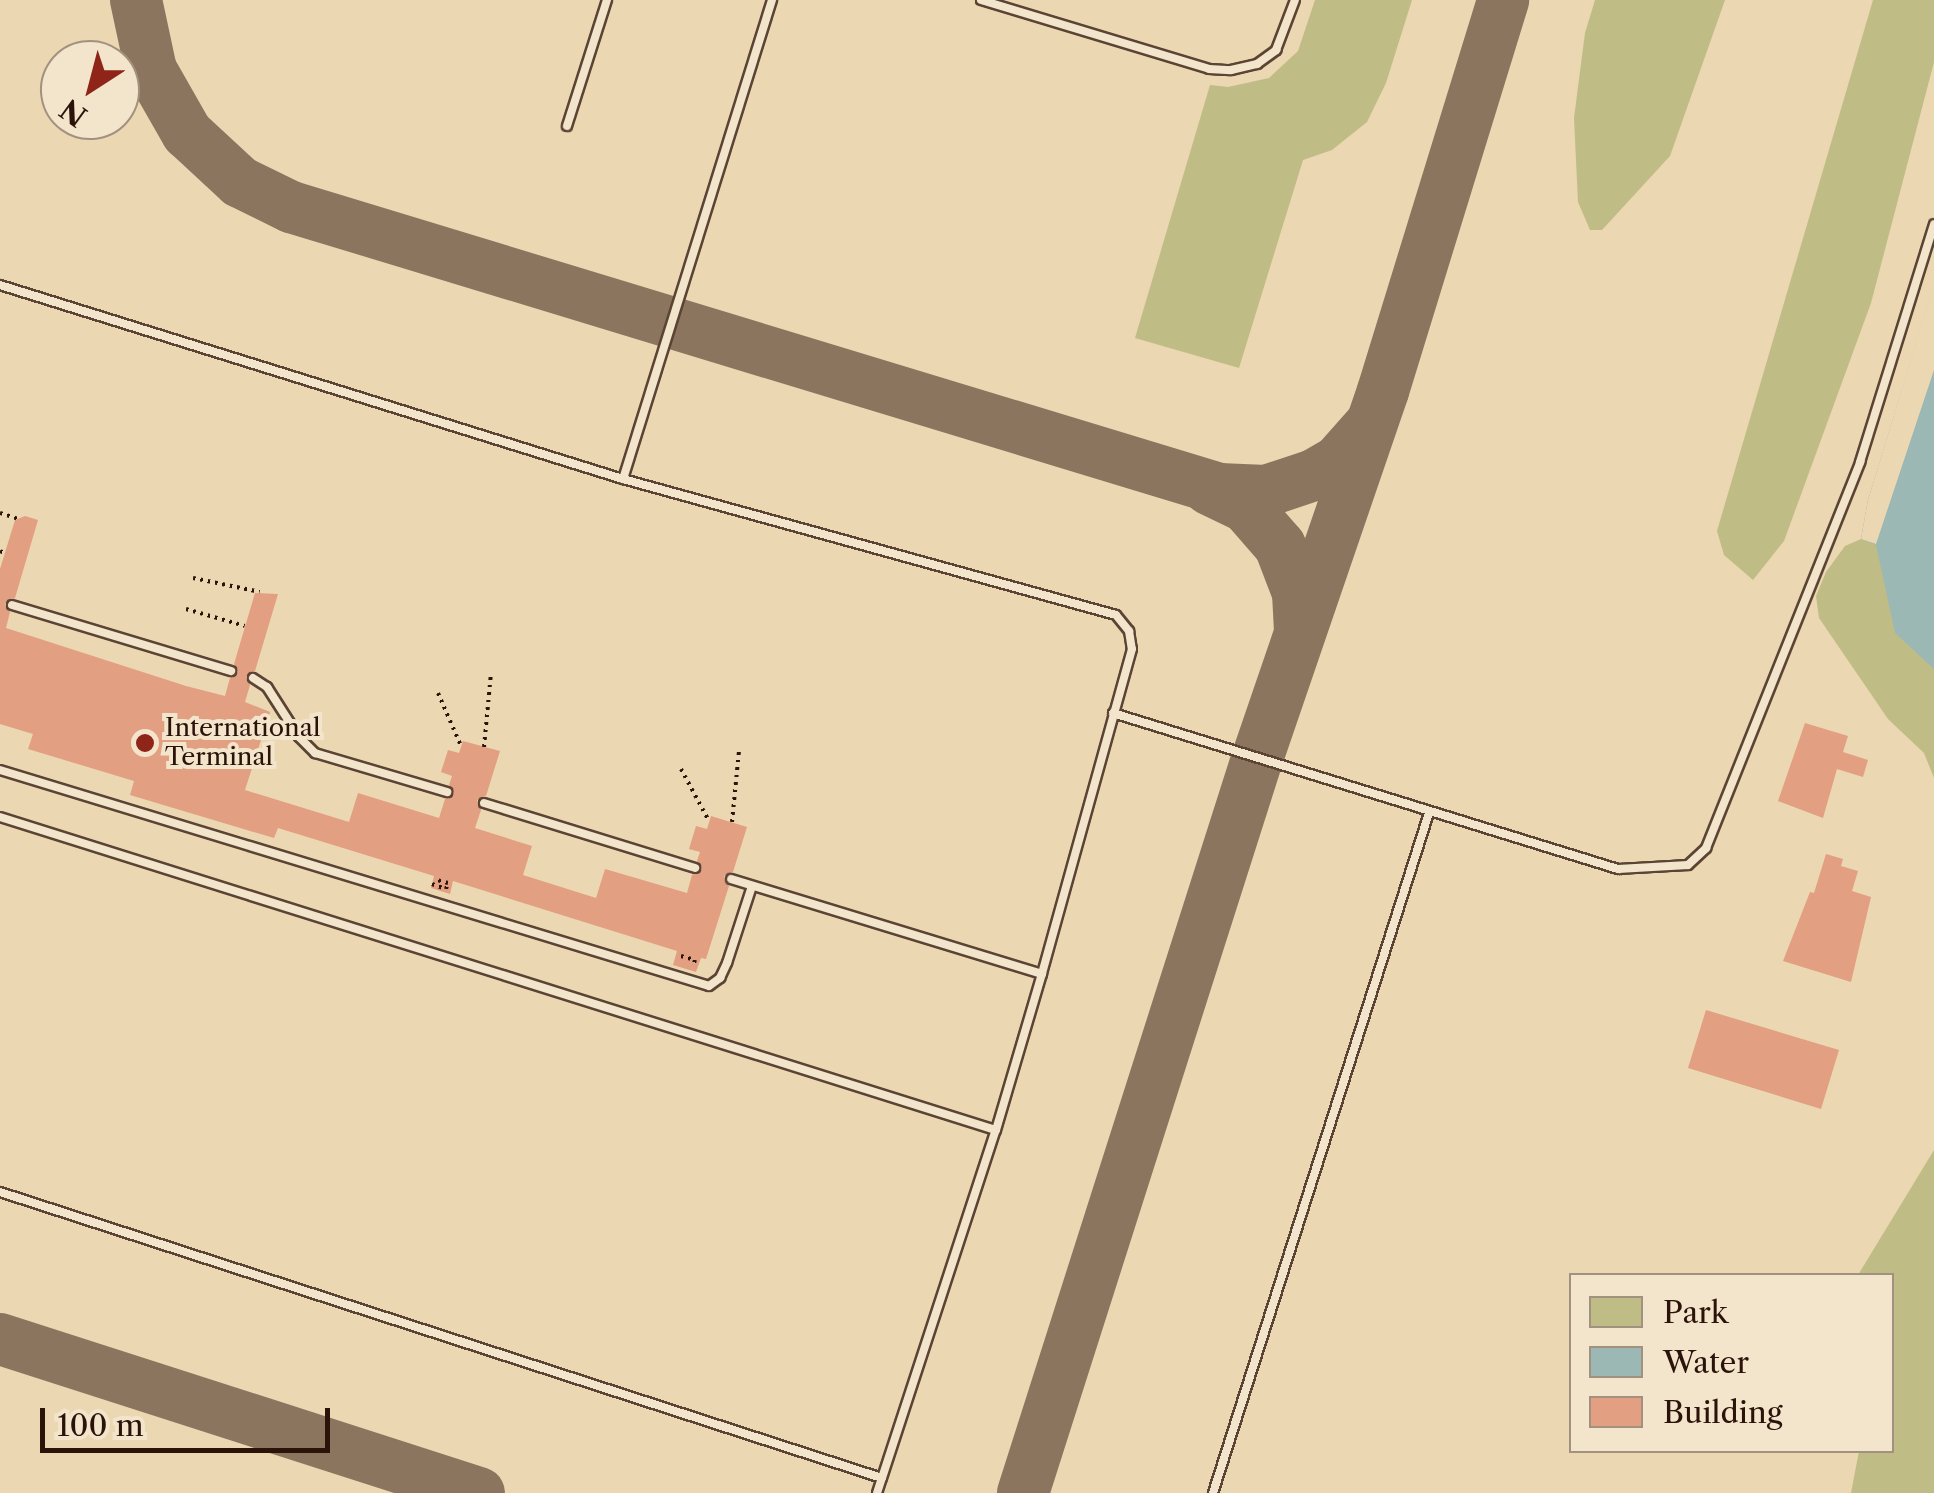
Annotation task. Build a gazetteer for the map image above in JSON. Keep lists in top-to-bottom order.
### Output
{
  "places": ["International Terminal"],
  "legend": ["Park", "Water", "Building"],
  "scale_bar": "100 m",
  "north": "bottom left"
}
